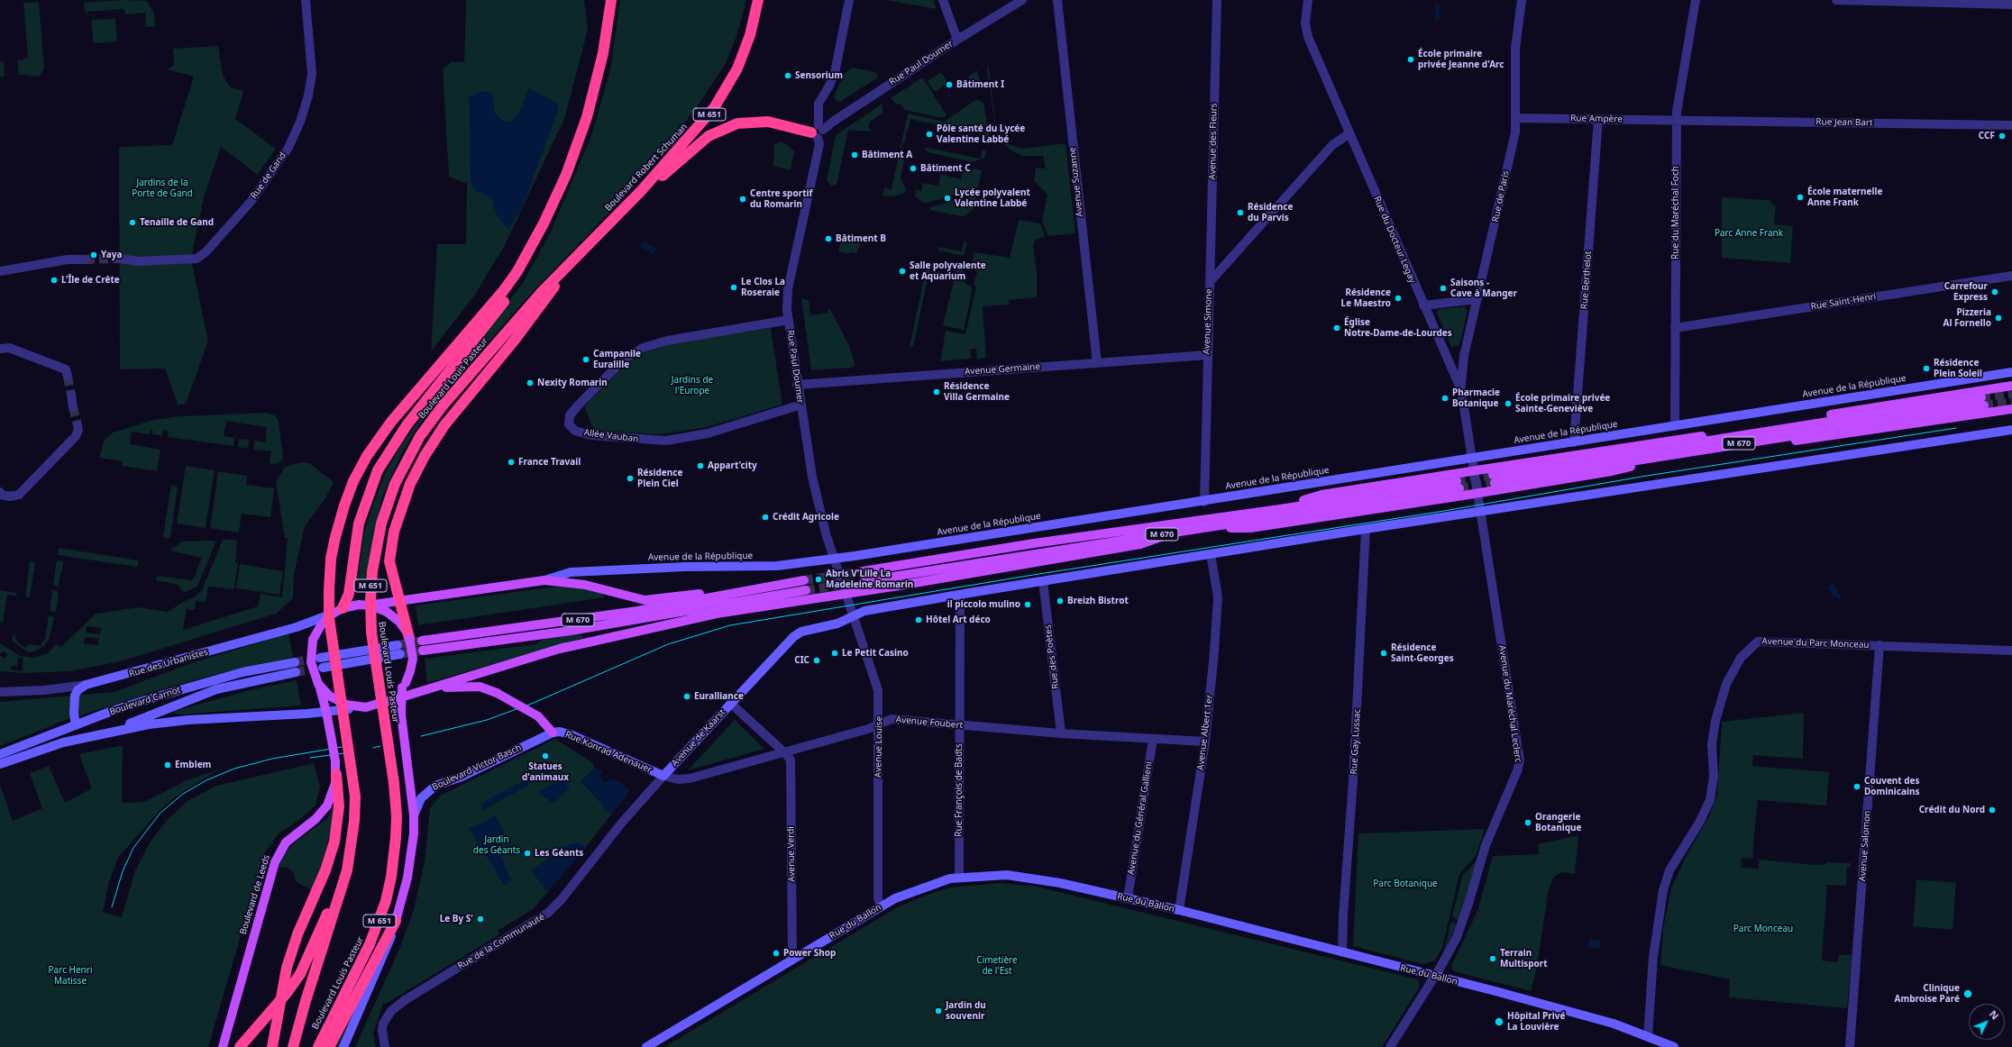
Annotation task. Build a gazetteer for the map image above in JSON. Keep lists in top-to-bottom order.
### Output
{
  "streets": {
    "highway": ["M 651", "Boulevard Robert Schuman", "Boulevard Louis Pasteur"],
    "main road": ["M 670", "Boulevard de Leeds"],
    "street": [
      "Rue Paul Doumer",
      "Rue Ampère",
      "Rue Jean Bart",
      "Avenue des Fleurs",
      "Rue de Gand",
      "Avenue Suzanne",
      "Rue de Paris",
      "Rue du Maréchal Foch",
      "Rue du Docteur Legay",
      "Rue Berthelot",
      "Rue Saint-Henri",
      "Avenue Simone",
      "Avenue Germaine",
      "Avenue de la République",
      "Allée Vauban",
      "Avenue du Parc Monceau",
      "Rue des Poètes",
      "Rue des Urbanistes",
      "Boulevard Carnot",
      "Avenue du Maréchal Leclerc",
      "Avenue Foubert",
      "Avenue Albert 1er",
      "Avenue de Kaarst",
      "Rue Gay Lussac",
      "Avenue Louise",
      "Rue Konrad Adenauer",
      "Boulevard Victor Basch",
      "Rue François de Badts",
      "Avenue du Général Gallieni",
      "Avenue Salomon",
      "Avenue Verdi",
      "Rue du Ballon",
      "Rue de la Communauté"
    ]
  },
  "crossings": [
    ["Rue Paul Doumer", "Avenue Germaine"],
    ["Rue Paul Doumer", "Avenue de la République"],
    ["Rue Paul Doumer", "Allée Vauban"],
    ["Rue Paul Doumer", "Avenue Louise"],
    ["Rue Ampère", "Rue Jean Bart"],
    ["Rue Ampère", "Rue de Paris"],
    ["Rue Ampère", "Rue du Maréchal Foch"],
    ["Rue Ampère", "Rue Berthelot"],
    ["Rue Jean Bart", "Rue du Maréchal Foch"],
    ["Avenue des Fleurs", "Avenue Simone"],
    ["Boulevard Robert Schuman", "Boulevard Louis Pasteur"],
    ["Avenue Suzanne", "Avenue Germaine"],
    ["Rue de Paris", "Rue du Docteur Legay"],
    ["Rue du Maréchal Foch", "Rue Saint-Henri"],
    ["Rue du Maréchal Foch", "Avenue de la République"],
    ["Rue du Docteur Legay", "Avenue Simone"],
    ["Rue du Docteur Legay", "Avenue de la République"],
    ["Rue du Docteur Legay", "Avenue du Maréchal Leclerc"],
    ["Rue Berthelot", "Avenue de la République"],
    ["Avenue Simone", "Avenue Germaine"],
    ["Avenue Simone", "Avenue de la République"],
    ["Boulevard Louis Pasteur", "M 670"],
    ["Boulevard Louis Pasteur", "Rue des Urbanistes"],
    ["Boulevard Louis Pasteur", "Boulevard Carnot"],
    ["Boulevard Louis Pasteur", "Boulevard Victor Basch"],
    ["Boulevard Louis Pasteur", "Boulevard de Leeds"],
    ["Avenue de la République", "M 670"],
    ["M 670", "Rue des Urbanistes"],
    ["M 670", "Boulevard Carnot"],
    ["M 670", "Boulevard de Leeds"],
    ["Avenue du Parc Monceau", "Avenue Salomon"],
    ["Avenue du Parc Monceau", "Rue du Ballon"],
    ["Rue des Poètes", "Avenue Foubert"],
    ["Rue des Urbanistes", "Boulevard Carnot"],
    ["Rue des Urbanistes", "Boulevard de Leeds"],
    ["Boulevard Carnot", "Boulevard de Leeds"],
    ["Avenue du Maréchal Leclerc", "Rue du Ballon"],
    ["Avenue Foubert", "Avenue Albert 1er"],
    ["Avenue Foubert", "Avenue de Kaarst"],
    ["Avenue Foubert", "Avenue Louise"],
    ["Avenue Foubert", "Rue Konrad Adenauer"],
    ["Avenue Foubert", "Rue François de Badts"],
    ["Avenue Foubert", "Avenue du Général Gallieni"],
    ["Avenue Foubert", "Avenue Verdi"],
    ["Avenue Foubert", "Rue de la Communauté"],
    ["Avenue Albert 1er", "Rue du Ballon"],
    ["Avenue de Kaarst", "Avenue Louise"],
    ["Avenue de Kaarst", "Rue Konrad Adenauer"],
    ["Avenue de Kaarst", "Rue de la Communauté"],
    ["Rue Gay Lussac", "Rue du Ballon"],
    ["Avenue Louise", "Rue du Ballon"],
    ["Rue Konrad Adenauer", "Boulevard Victor Basch"],
    ["Rue Konrad Adenauer", "Rue de la Communauté"],
    ["Rue François de Badts", "Rue du Ballon"],
    ["Avenue du Général Gallieni", "Rue du Ballon"],
    ["Avenue Verdi", "Rue du Ballon"]
  ],
  "parks": [
    "Jardins de la Porte de Gand",
    "Parc Anne Frank",
    "Jardins de l'Europe",
    "Jardin des Géants",
    "Parc Botanique",
    "Parc Monceau",
    "Cimetière de l'Est",
    "Parc Henri Matisse"
  ],
  "places": [
    "École primaire privée Jeanne d'Arc",
    "Sensorium",
    "Bâtiment I",
    "Pôle santé du Lycée Valentine Labbé",
    "CCF",
    "Bâtiment A",
    "Bâtiment C",
    "École maternelle Anne Frank",
    "Lycée polyvalent Valentine Labbé",
    "Centre sportif du Romarin",
    "Résidence du Parvis",
    "Tenaille de Gand",
    "Bâtiment B",
    "Yaya",
    "Salle polyvalente et Aquarium",
    "L'Île de Crête",
    "Le Clos La Roseraie",
    "Saisons - Cave à Manger",
    "Carrefour Express",
    "Résidence Le Maestro",
    "Pizzeria Al Fornello",
    "Église Notre-Dame-de-Lourdes",
    "Campanile Euralille",
    "Résidence Plein Soleil",
    "Nexity Romarin",
    "Résidence Villa Germaine",
    "Pharmacie Botanique",
    "École primaire privée Sainte-Geneviève",
    "France Travail",
    "Appart'city",
    "Résidence Plein Ciel",
    "Crédit Agricole",
    "Abris V'Lille La Madeleine Romarin",
    "Breizh Bistrot",
    "il piccolo mulino",
    "Hôtel Art déco",
    "Le Petit Casino",
    "Résidence Saint-Georges",
    "CIC",
    "Euralliance",
    "Statues d'animaux",
    "Emblem",
    "Couvent des Dominicains",
    "Crédit du Nord",
    "Orangerie Botanique",
    "Les Géants",
    "Le By S'",
    "Power Shop",
    "Terrain Multisport",
    "Clinique Ambroise Paré",
    "Jardin du souvenir",
    "Hôpital Privé La Louvière"
  ],
  "north": "top right"
}
